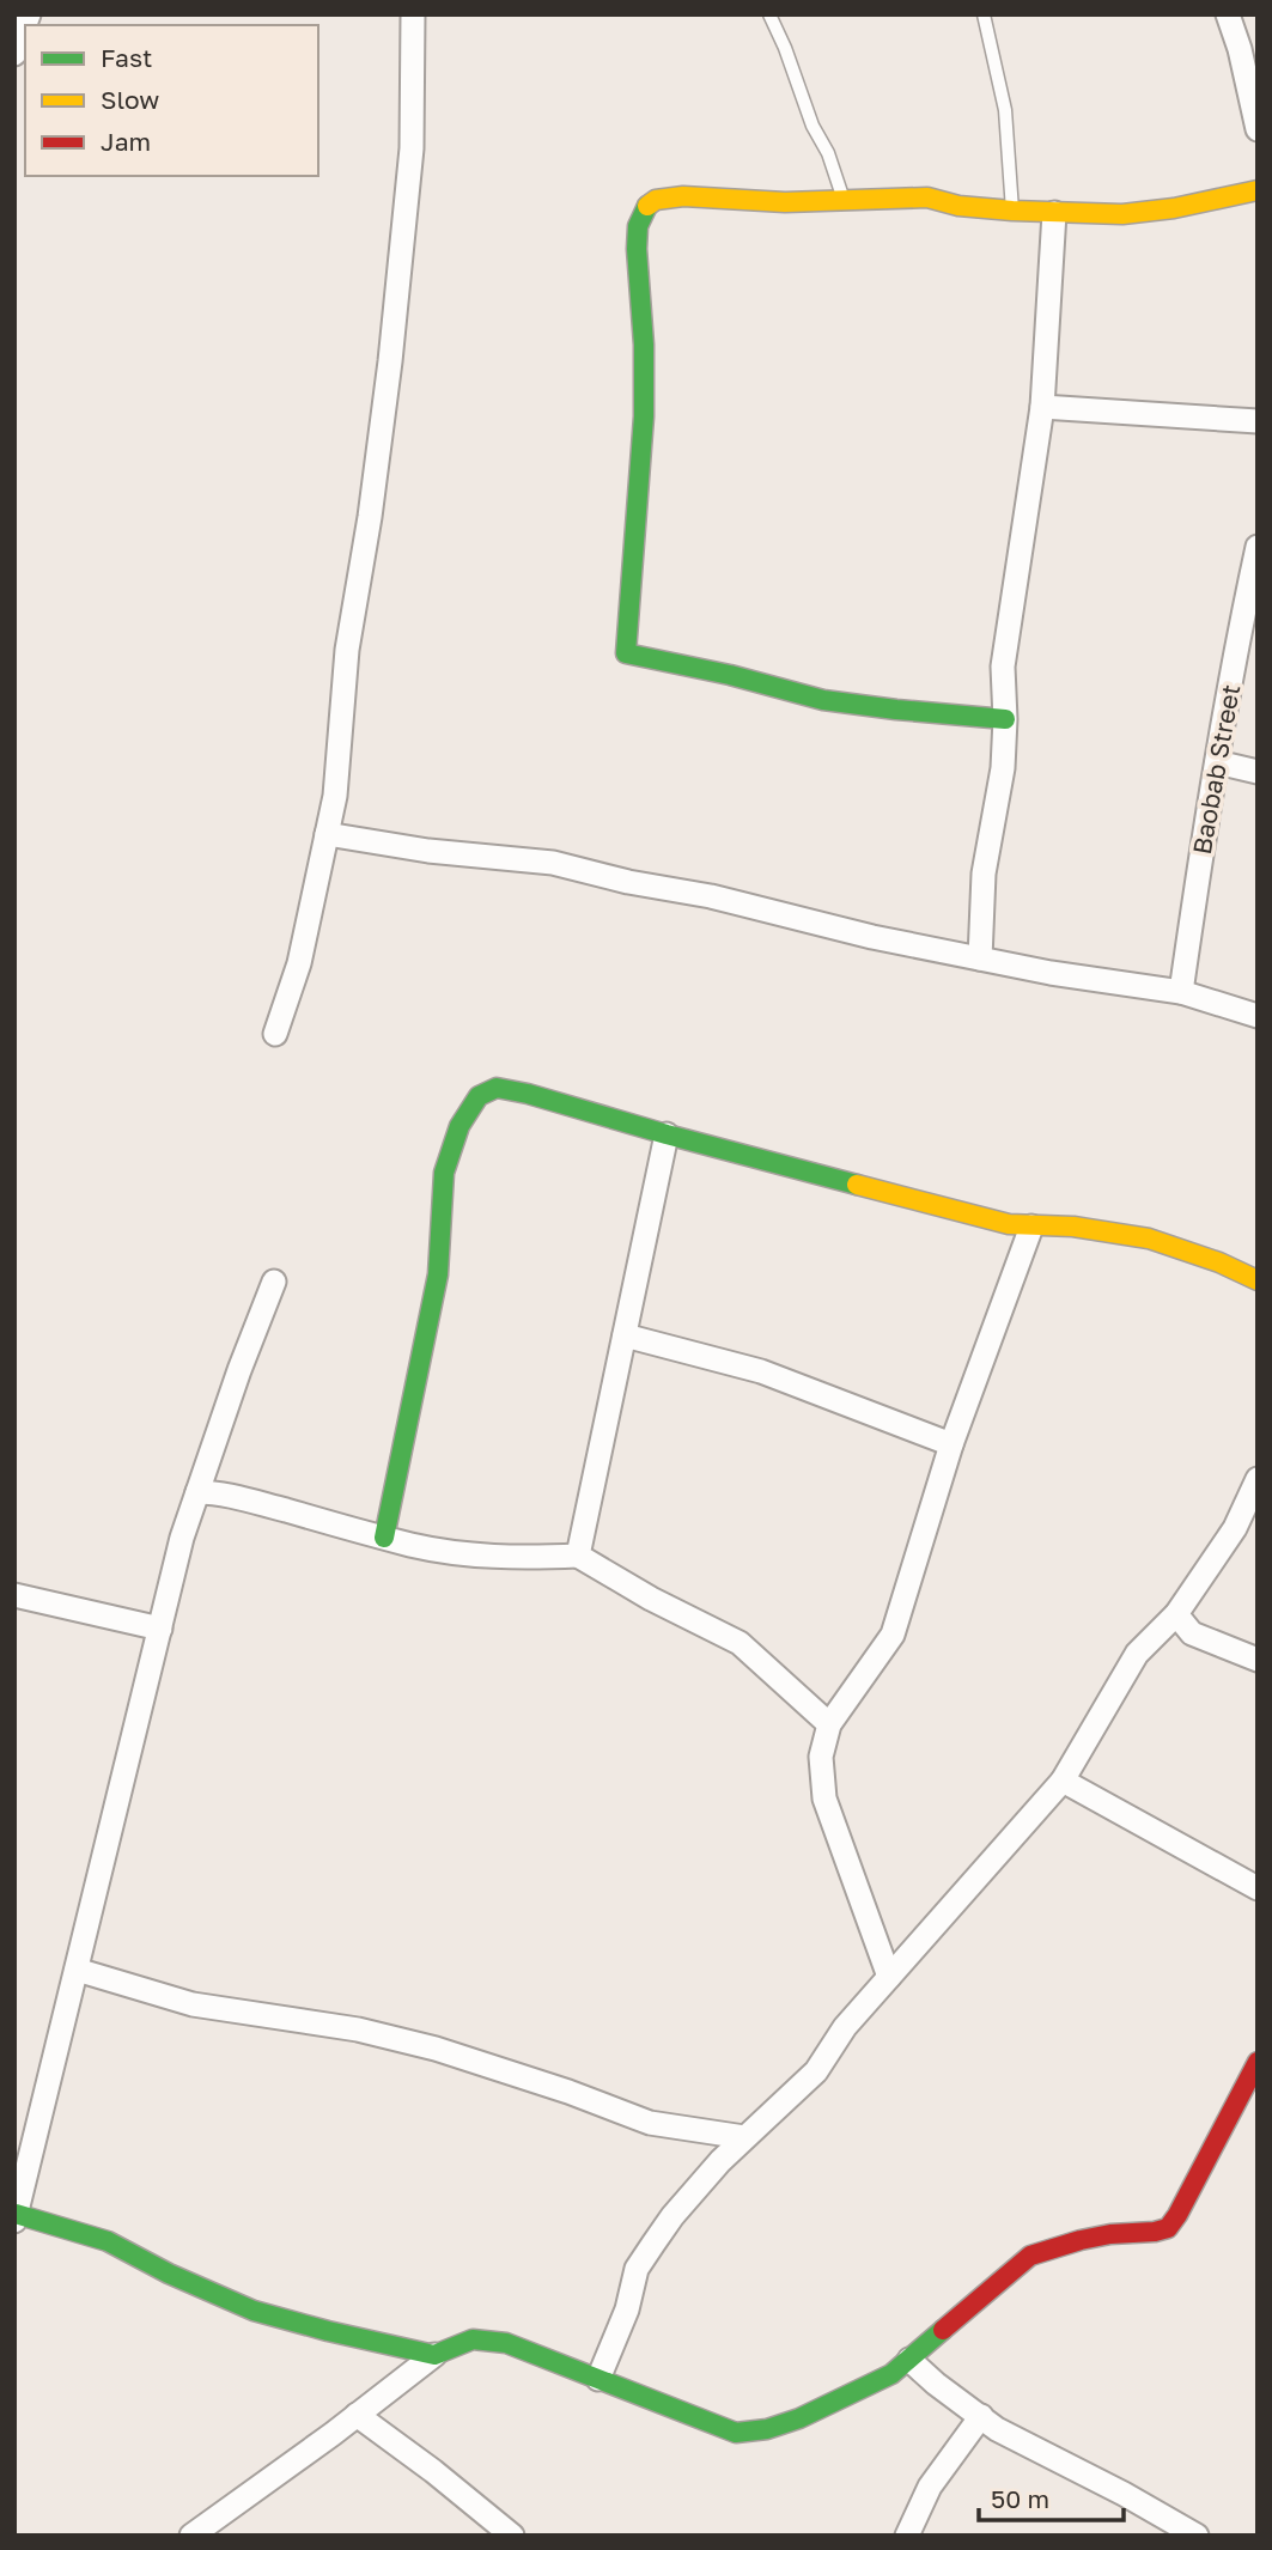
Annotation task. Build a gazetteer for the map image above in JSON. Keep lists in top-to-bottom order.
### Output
{
  "streets": {
    "street": ["Baobab Street"]
  },
  "legend": ["Fast", "Slow", "Jam"],
  "scale_bar": "50 m"
}
